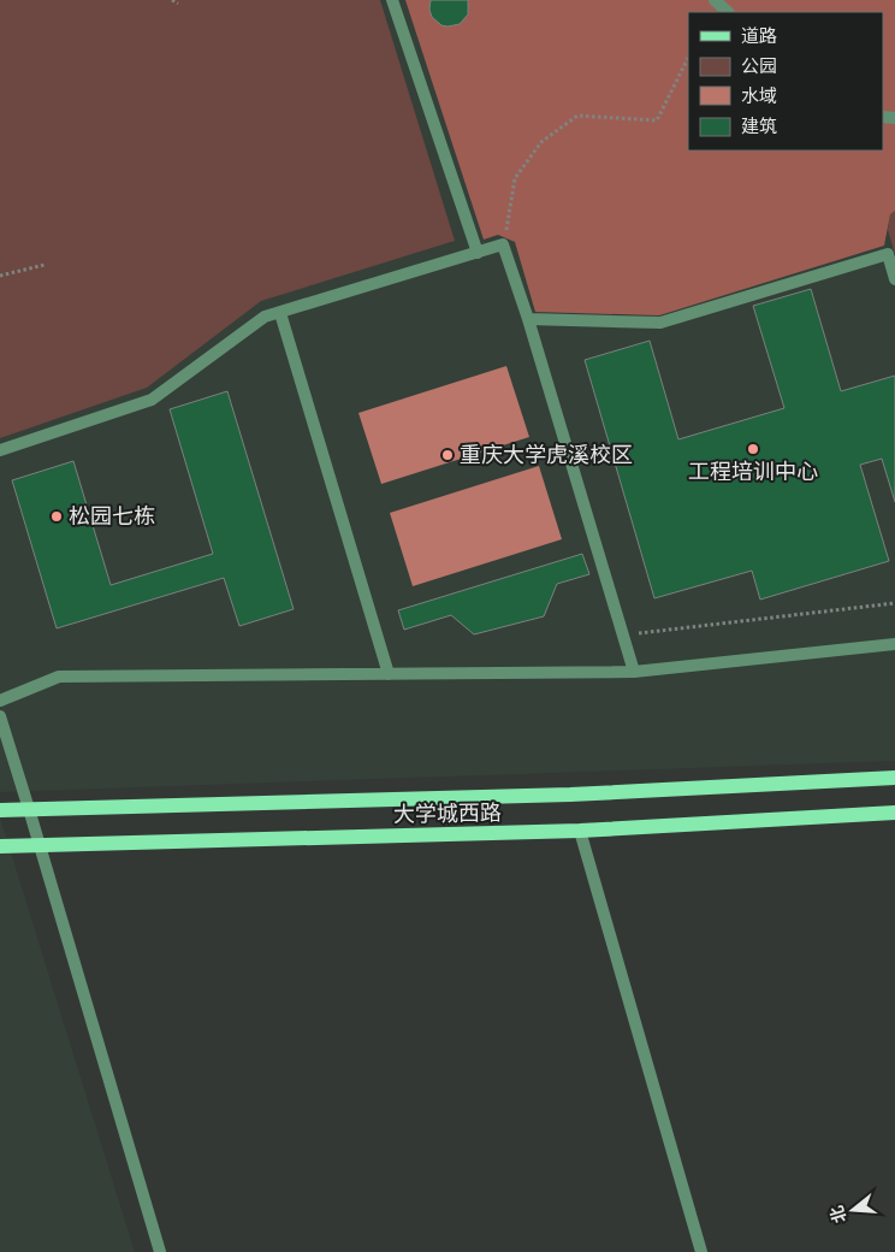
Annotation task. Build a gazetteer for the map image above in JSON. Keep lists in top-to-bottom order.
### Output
{
  "streets": {
    "main road": ["大学城西路"]
  },
  "places": ["工程培训中心", "重庆大学虎溪校区", "松园七栋"],
  "legend": [
    "道路",
    "公园",
    "水域",
    "建筑"
  ],
  "north": "left"
}
